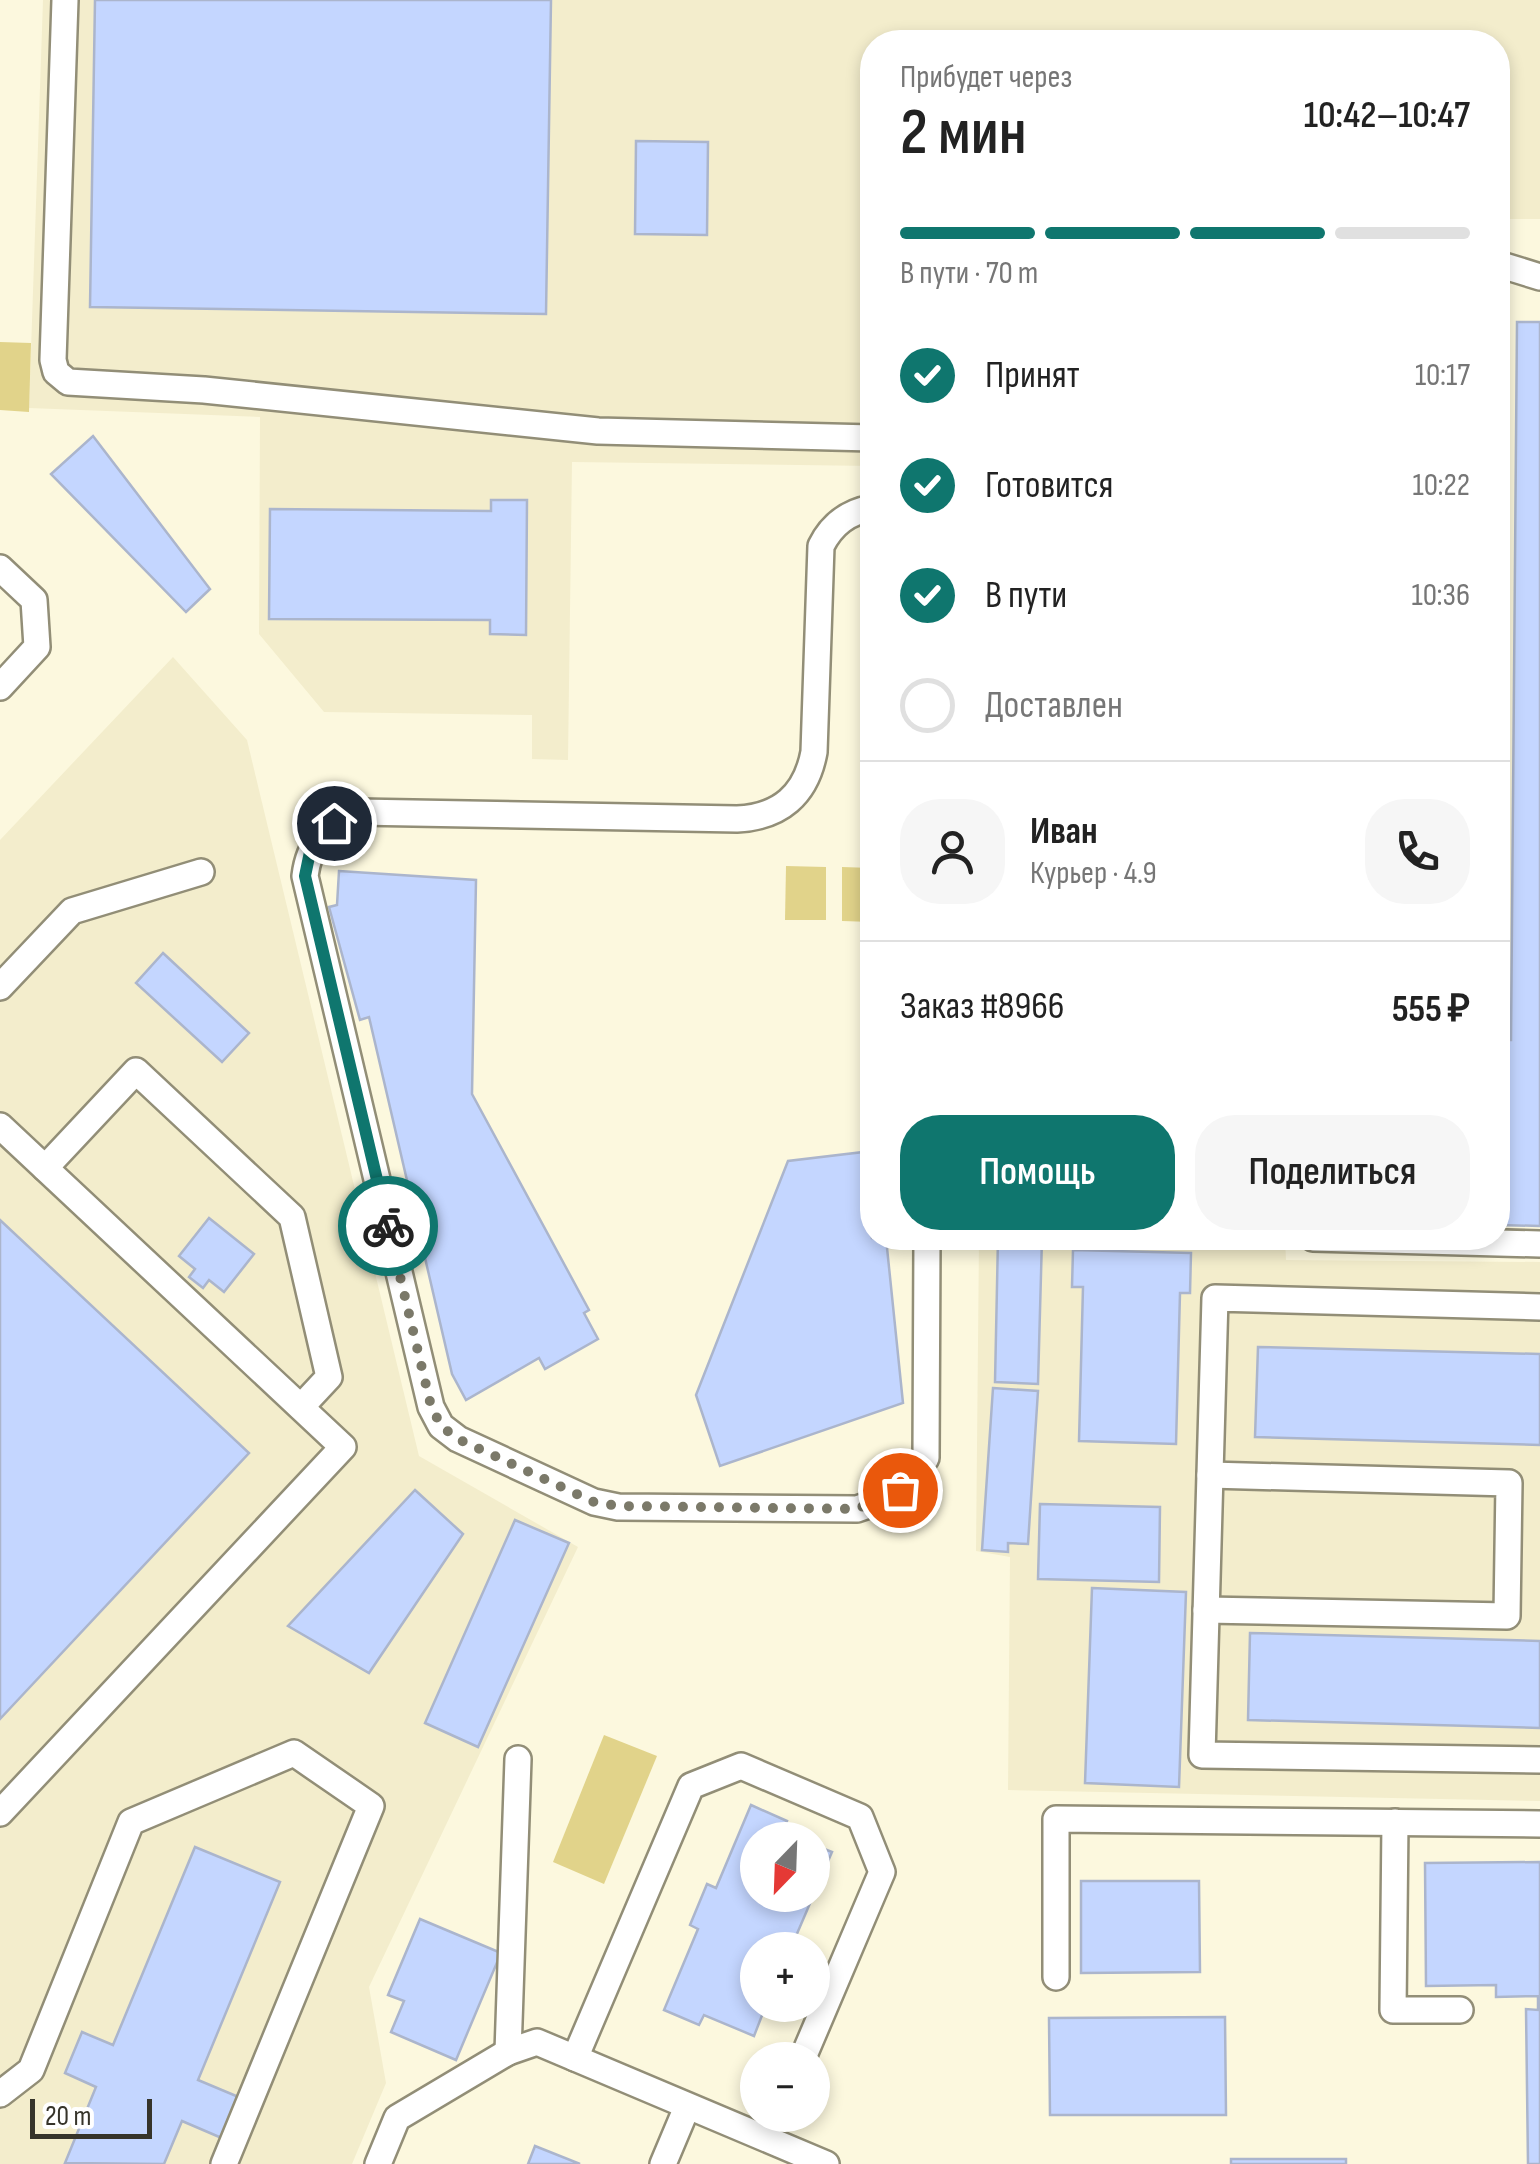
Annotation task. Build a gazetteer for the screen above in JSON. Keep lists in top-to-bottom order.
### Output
{
  "scale_bar": "20 m",
  "north": "bottom left",
  "page": {
    "heading": ["2 мин", "Прибудет через", "10:42–10:47"],
    "panel": [
      "Иван",
      "Курьер · 4.9",
      "Заказ #8966",
      "555 ₽"
    ],
    "bar": "В пути · 70 m",
    "list": [
      ["Принят", "10:17"],
      ["Готовится", "10:22"],
      ["В пути", "10:36"],
      "Доставлен"
    ],
    "buttons": ["Помощь", "Поделиться"],
    "map_buttons": ["+", "−"],
    "scale": "20 m"
  }
}
